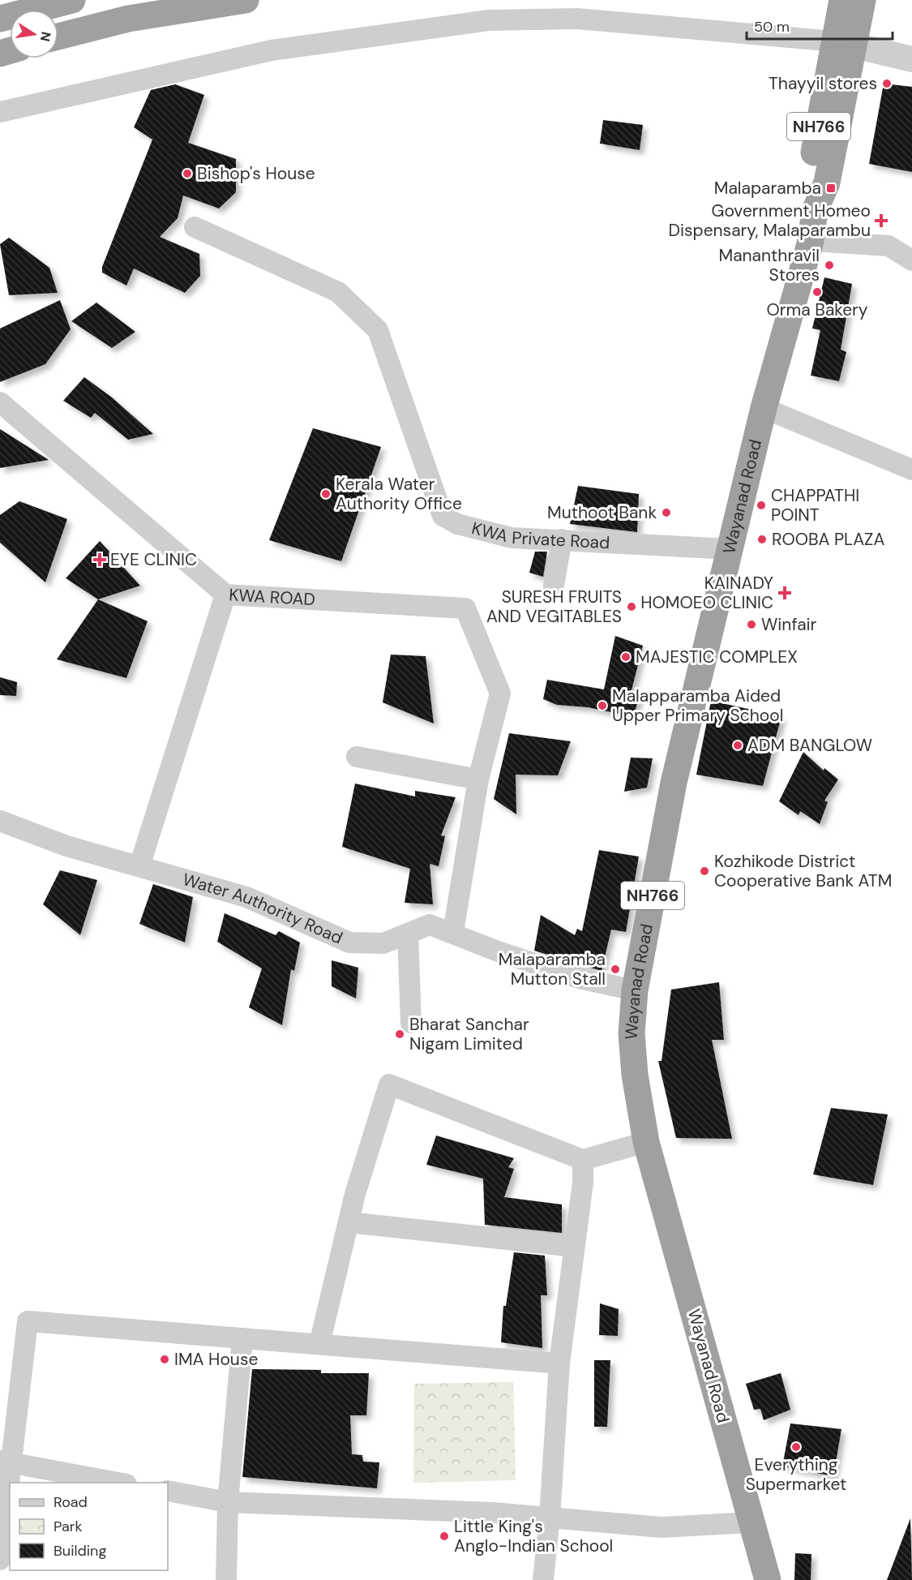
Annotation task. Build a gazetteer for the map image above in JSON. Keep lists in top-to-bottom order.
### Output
{
  "streets": {
    "highway": ["NH766", "Wayanad Road"],
    "street": ["KWA Private Road", "KWA ROAD", "Water Authority Road"]
  },
  "crossings": [
    ["Wayanad Road", "KWA Private Road"],
    ["Wayanad Road", "Water Authority Road"]
  ],
  "places": {
    "other": [
      "Thayyil stores",
      "Bishop's House",
      "Mananthravil Stores",
      "Orma Bakery",
      "Kerala Water Authority Office",
      "CHAPPATHI POINT",
      "Muthoot Bank",
      "ROOBA PLAZA",
      "SURESH FRUITS AND VEGITABLES",
      "Winfair",
      "MAJESTIC COMPLEX",
      "Malapparamba Aided Upper Primary School",
      "ADM BANGLOW",
      "Kozhikode District Cooperative Bank ATM",
      "Malaparamba Mutton Stall",
      "Bharat Sanchar Nigam Limited",
      "IMA House",
      "Everything Supermarket",
      "Little King's Anglo-Indian School"
    ],
    "transit": ["Malaparamba"],
    "health": ["Government Homeo Dispensary, Malaparambu", "EYE CLINIC", "KAINADY HOMOEO CLINIC"]
  },
  "legend": ["Road", "Park", "Building"],
  "scale_bar": "50 m",
  "north": "right"
}
